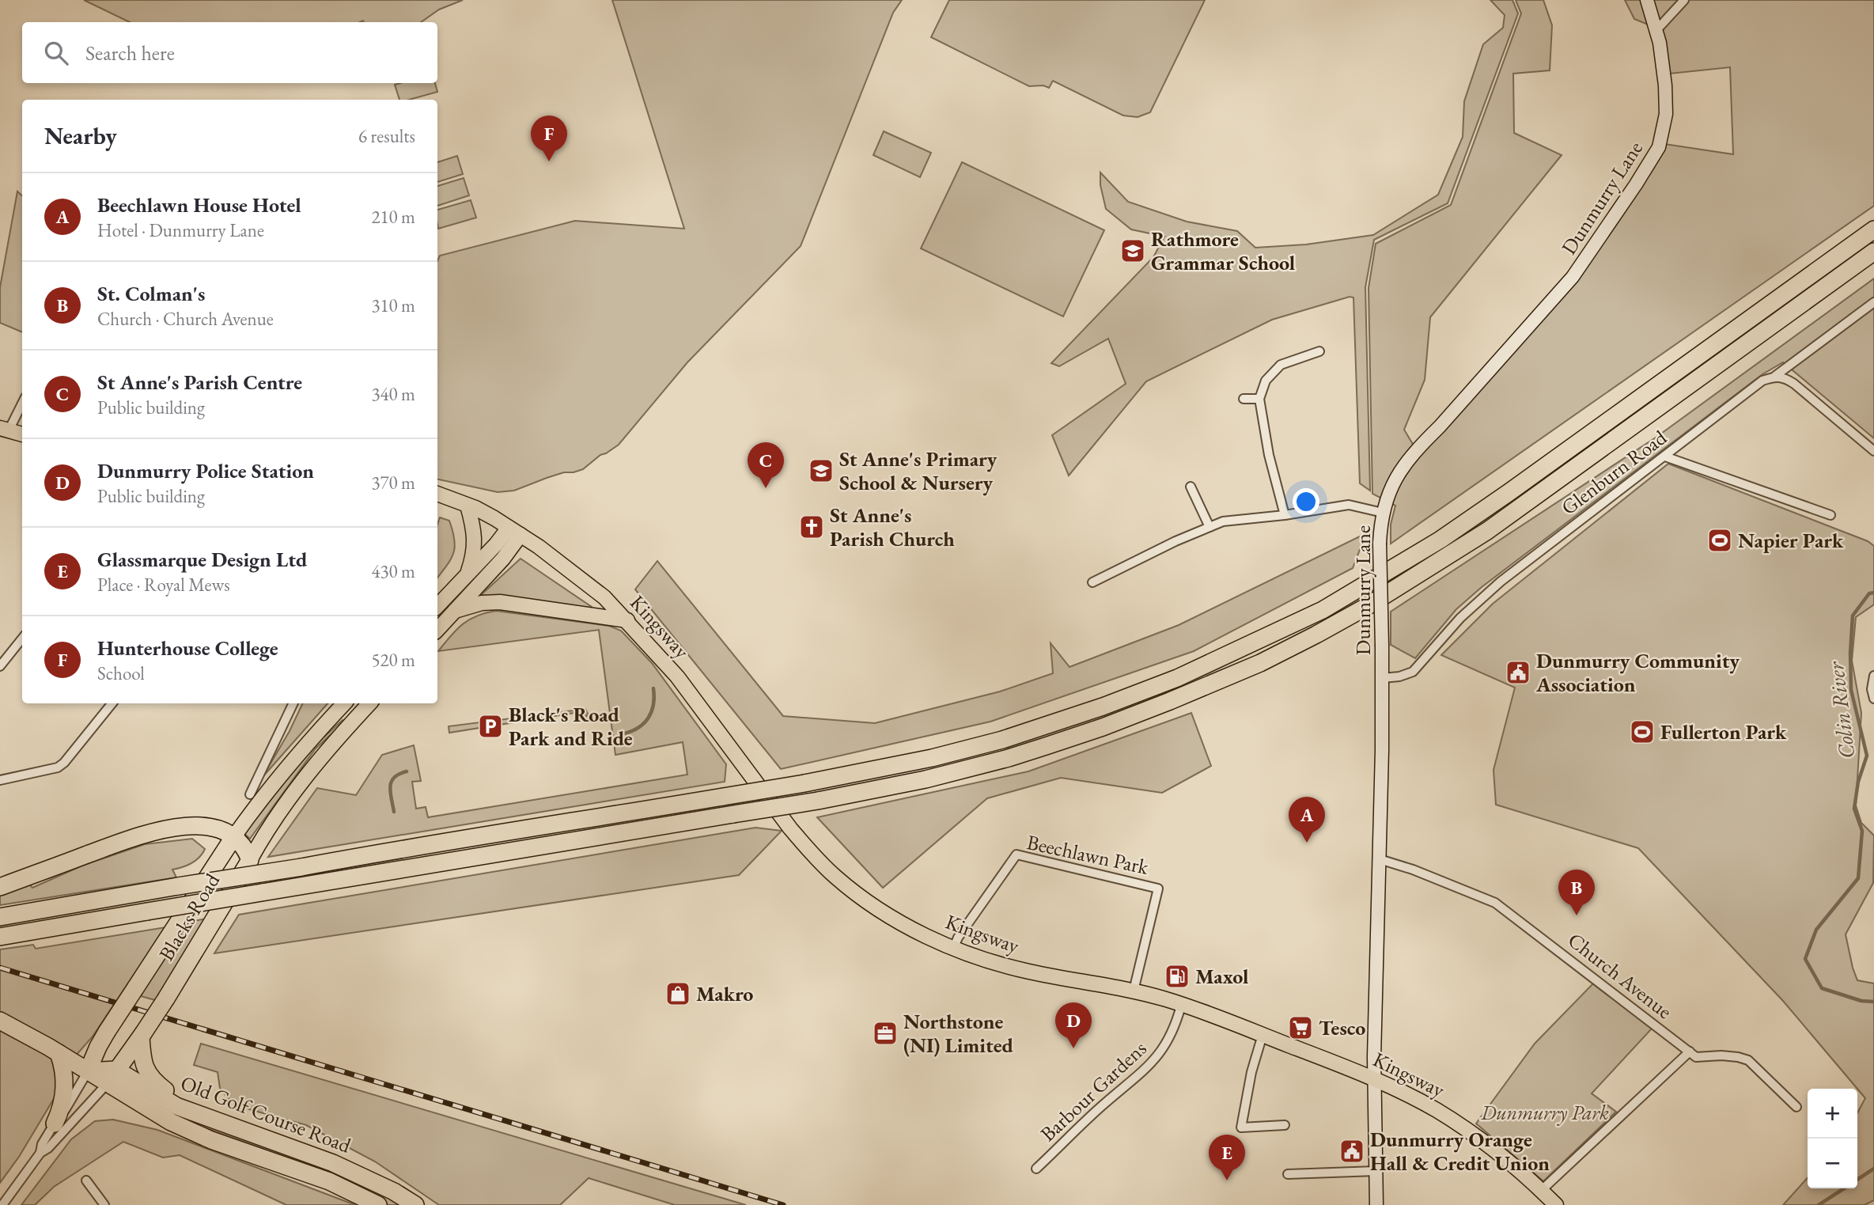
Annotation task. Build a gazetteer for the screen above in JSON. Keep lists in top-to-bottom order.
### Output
{
  "streets": {
    "highway": ["Blacks Road", "Old Golf Course Road"],
    "main road": ["Kingsway"],
    "street": [
      "Dunmurry Lane",
      "Glenburn Road",
      "Beechlawn Park",
      "Church Avenue",
      "Barbour Gardens"
    ]
  },
  "crossings": [
    ["Dunmurry Lane", "Glenburn Road"],
    ["Dunmurry Lane", "Kingsway"],
    ["Dunmurry Lane", "Church Avenue"],
    ["Kingsway", "Beechlawn Park"],
    ["Kingsway", "Barbour Gardens"],
    ["Blacks Road", "Old Golf Course Road"]
  ],
  "water": ["Colin River"],
  "parks": ["Dunmurry Park"],
  "places": {
    "school or university": ["Rathmore Grammar School", "St Anne's Primary School & Nursery"],
    "church": ["St Anne's Parish Church"],
    "sports": ["Napier Park", "Fullerton Park"],
    "public building": ["Dunmurry Community Association", "Dunmurry Orange Hall & Credit Union"],
    "parking": ["Black's Road Park and Ride"],
    "fuel station": ["Maxol"],
    "shop": ["Makro"],
    "supermarket": ["Tesco"],
    "office": ["Northstone (NI) Limited"]
  },
  "page": {
    "search": "Search here",
    "heading": ["Nearby", "6 results"],
    "pins": [
      "F",
      "C",
      "A",
      "B",
      "D",
      "E"
    ],
    "list": [
      {
        "mark": "A",
        "name": "Beechlawn House Hotel",
        "note": "Hotel · Dunmurry Lane",
        "value": "210 m"
      },
      {
        "mark": "B",
        "name": "St. Colman's",
        "note": "Church · Church Avenue",
        "value": "310 m"
      },
      {
        "mark": "C",
        "name": "St Anne's Parish Centre",
        "note": "Public building",
        "value": "340 m"
      },
      {
        "mark": "D",
        "name": "Dunmurry Police Station",
        "note": "Public building",
        "value": "370 m"
      },
      {
        "mark": "E",
        "name": "Glassmarque Design Ltd",
        "note": "Place · Royal Mews",
        "value": "430 m"
      },
      {
        "mark": "F",
        "name": "Hunterhouse College",
        "note": "School",
        "value": "520 m"
      }
    ],
    "map_buttons": ["+", "−"]
  }
}
